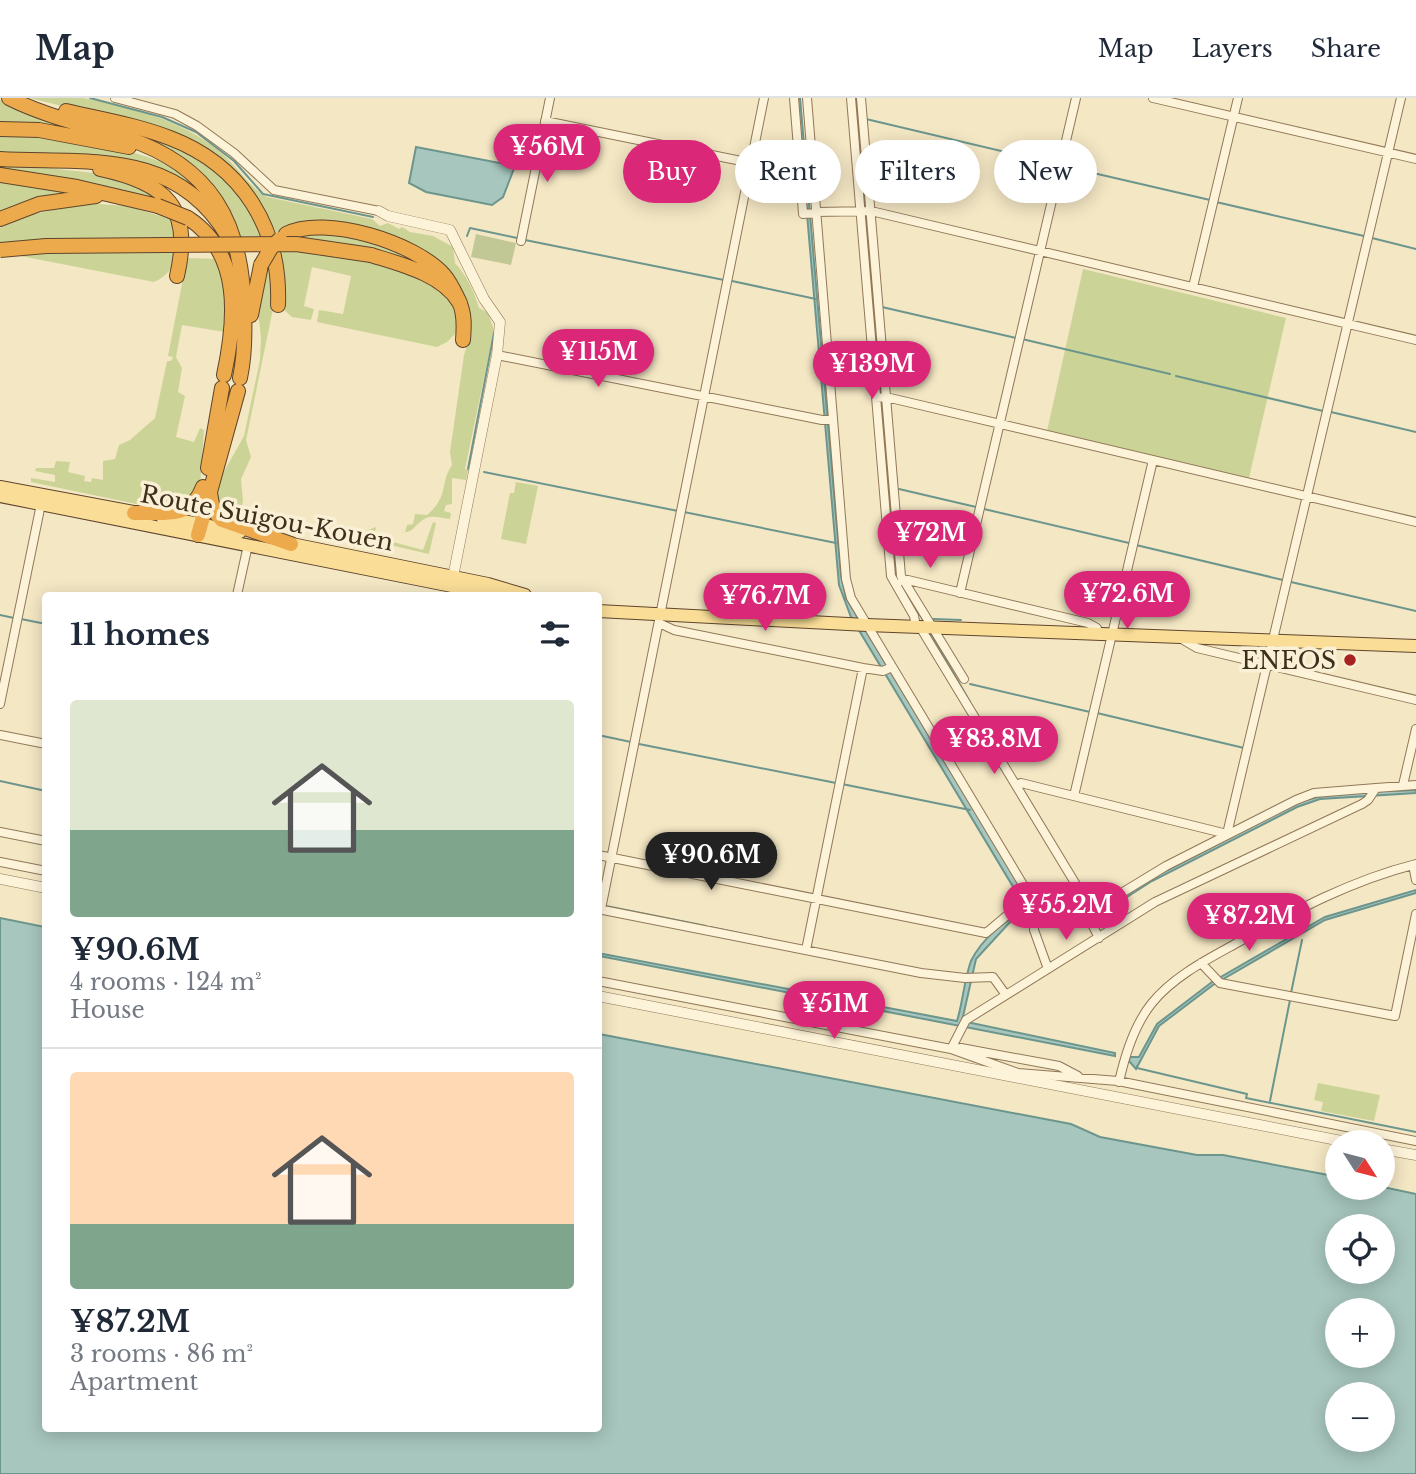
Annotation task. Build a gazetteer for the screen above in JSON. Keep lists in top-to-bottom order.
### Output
{
  "streets": {
    "main road": ["Route Suigou-Kouen"]
  },
  "places": ["ENEOS"],
  "north": "bottom right",
  "page": {
    "header": "Map",
    "nav": ["Map", "Layers", "Share"],
    "price": [
      "¥56M",
      "¥115M",
      "¥139M",
      "¥72M",
      "¥72.6M",
      "¥76.7M",
      "¥83.8M",
      "¥90.6M",
      "¥55.2M",
      "¥87.2M",
      "¥51M"
    ],
    "chip": [
      "Buy",
      "Rent",
      "Filters",
      "New"
    ],
    "heading": "11 homes",
    "list": [
      {
        "name": "¥90.6M",
        "note": "4 rooms · 124 m² · House"
      },
      {
        "name": "¥87.2M",
        "note": "3 rooms · 86 m² · Apartment"
      }
    ],
    "map_buttons": ["+", "−"]
  }
}
